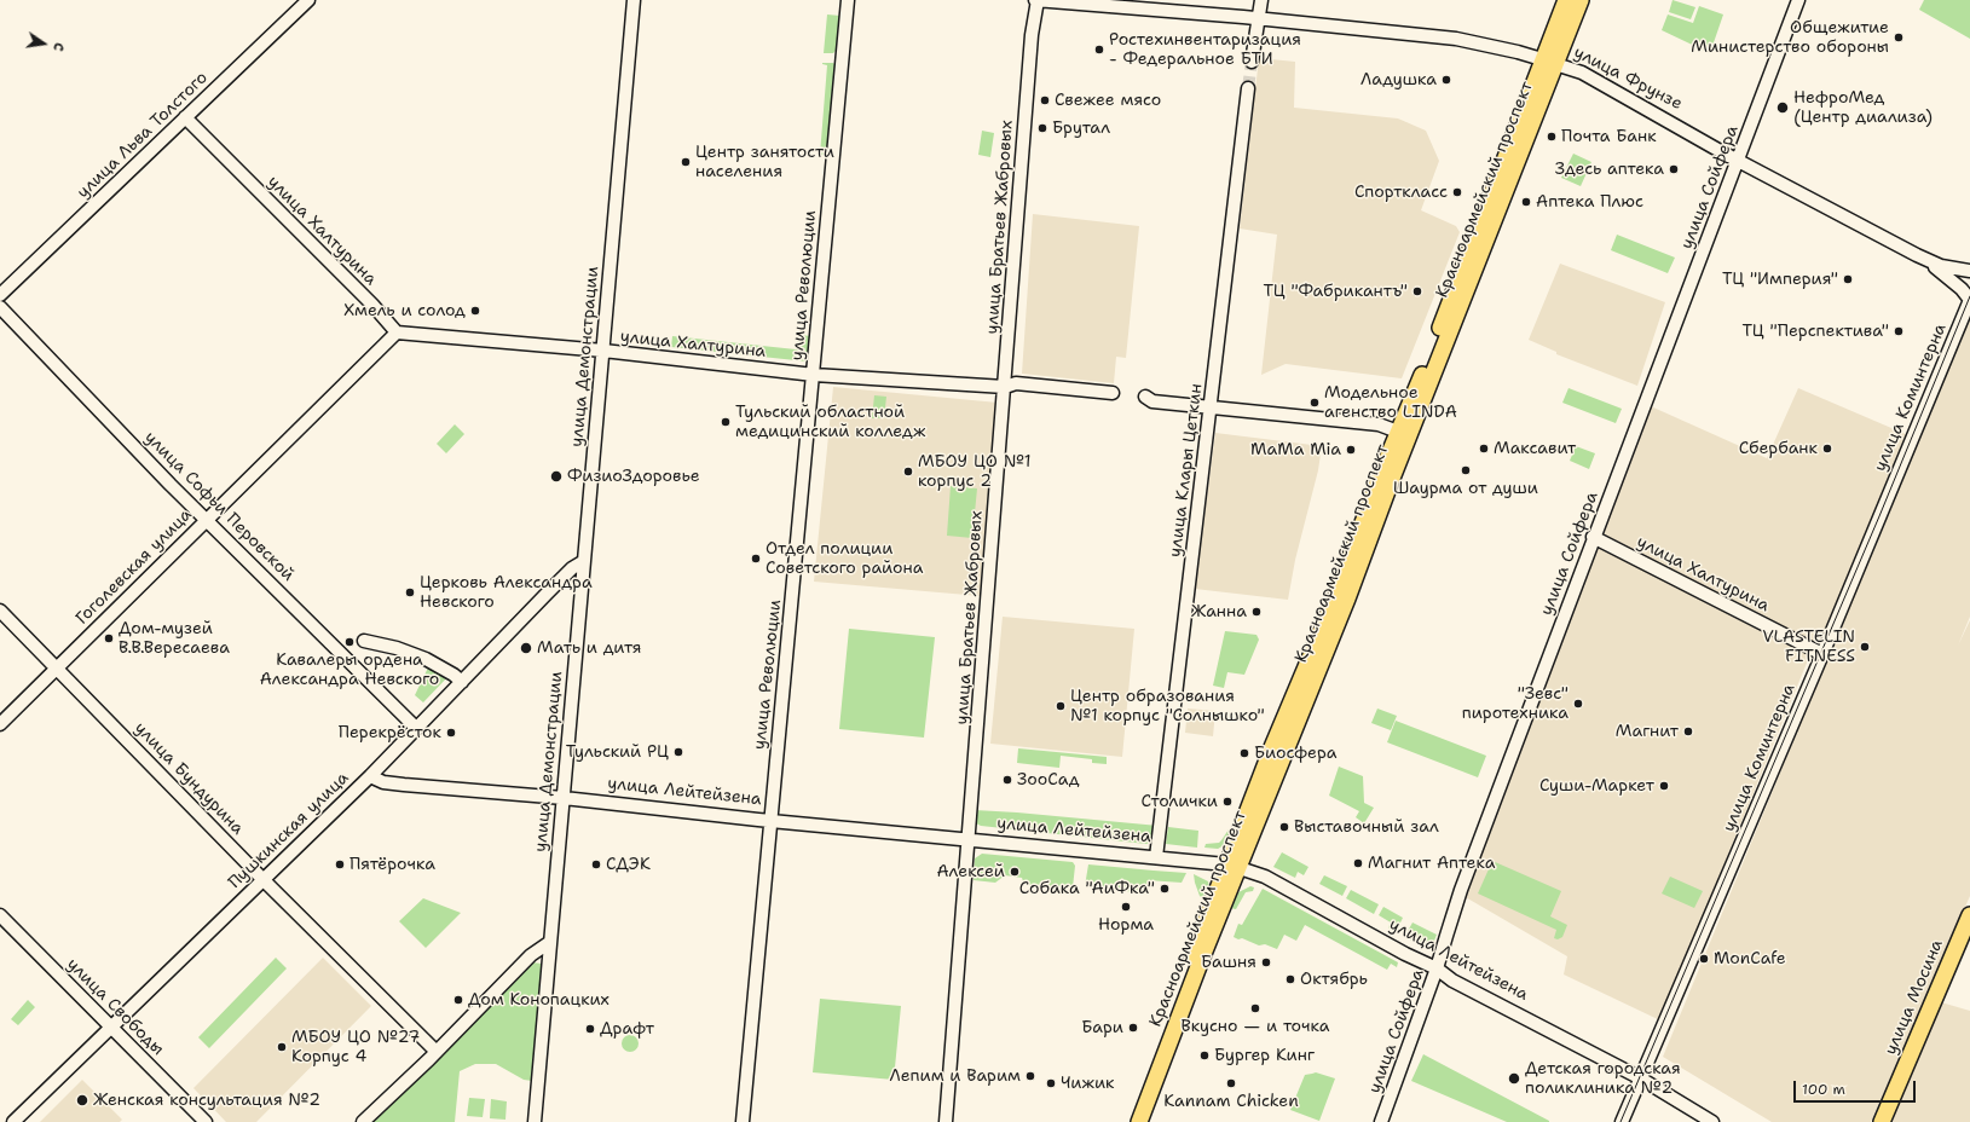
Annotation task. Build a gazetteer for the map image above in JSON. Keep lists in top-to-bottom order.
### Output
{
  "streets": {
    "main road": ["Красноармейский проспект", "улица Мосина"],
    "street": [
      "улица Фрунзе",
      "улица Льва Толстого",
      "улица Сойфера",
      "улица Братьев Жабровых",
      "улица Халтурина",
      "улица Революции",
      "улица Демонстрации",
      "улица Коминтерна",
      "улица Клары Цеткин",
      "улица Софьи Перовской",
      "Гоголевская улица",
      "улица Бундурина",
      "улица Лейтейзена",
      "Пушкинская улица",
      "улица Свободы"
    ]
  },
  "crossings": [
    ["улица Фрунзе", "улица Сойфера"],
    ["улица Фрунзе", "Красноармейский проспект"],
    ["улица Фрунзе", "улица Братьев Жабровых"],
    ["улица Льва Толстого", "улица Халтурина"],
    ["улица Сойфера", "улица Халтурина"],
    ["улица Сойфера", "улица Лейтейзена"],
    ["Красноармейский проспект", "улица Лейтейзена"],
    ["улица Братьев Жабровых", "улица Халтурина"],
    ["улица Братьев Жабровых", "улица Лейтейзена"],
    ["улица Халтурина", "улица Революции"],
    ["улица Халтурина", "улица Демонстрации"],
    ["улица Халтурина", "улица Коминтерна"],
    ["улица Халтурина", "Гоголевская улица"],
    ["улица Революции", "улица Лейтейзена"],
    ["улица Демонстрации", "улица Лейтейзена"],
    ["улица Демонстрации", "Пушкинская улица"],
    ["улица Коминтерна", "улица Лейтейзена"],
    ["улица Клары Цеткин", "улица Лейтейзена"],
    ["улица Софьи Перовской", "Гоголевская улица"],
    ["улица Софьи Перовской", "Пушкинская улица"],
    ["Гоголевская улица", "улица Бундурина"],
    ["улица Бундурина", "Пушкинская улица"],
    ["улица Лейтейзена", "Пушкинская улица"],
    ["Пушкинская улица", "улица Свободы"]
  ],
  "places": [
    "Общежитие Министерство обороны",
    "Ростехинвентаризация - Федеральное БТИ",
    "Ладушка",
    "Свежее мясо",
    "НефроМед (Центр диализа)",
    "Брутал",
    "Почта Банк",
    "Центр занятости населения",
    "Здесь аптека",
    "Спорткласс",
    "Аптека Плюс",
    "ТЦ \"Империя\"",
    "ТЦ \"Фабрикантъ\"",
    "Хмель и солод",
    "ТЦ \"Перспектива\"",
    "Модельное агенство LINDA",
    "Тульский областной медицинский колледж",
    "Максавит",
    "Сбербанк",
    "MaMa Mia",
    "Шаурма от души",
    "МБОУ ЦО №1 корпус 2",
    "ФизиоЗдоровье",
    "Отдел полиции Советского района",
    "Церковь Александра Невского",
    "Жанна",
    "Дом-музей В.В.Вересаева",
    "Кавалеры ордена Александра Невского",
    "VLASTELIN FITNESS",
    "Мать и дитя",
    "\"Зевс\" пиротехника",
    "Центр образования №1 корпус \"Солнышко\"",
    "Магнит",
    "Перекрёсток",
    "Тульский РЦ",
    "Биосфера",
    "ЗооСад",
    "Суши-Маркет",
    "Столички",
    "Выставочный зал",
    "Магнит Аптека",
    "Пятёрочка",
    "СДЭК",
    "Алексей",
    "Собака \"АиФка\"",
    "Норма",
    "MonCafe",
    "Башня",
    "Октябрь",
    "Дом Конопацких",
    "Вкусно — и точка",
    "Бари",
    "Драфт",
    "МБОУ ЦО №27 Корпус 4",
    "Бургер Кинг",
    "Лепим и Варим",
    "Детская городская поликлиника №2",
    "Чижик",
    "Kannam Chicken",
    "Женская консультация №2"
  ],
  "scale_bar": "100 m",
  "north": "right"
}
